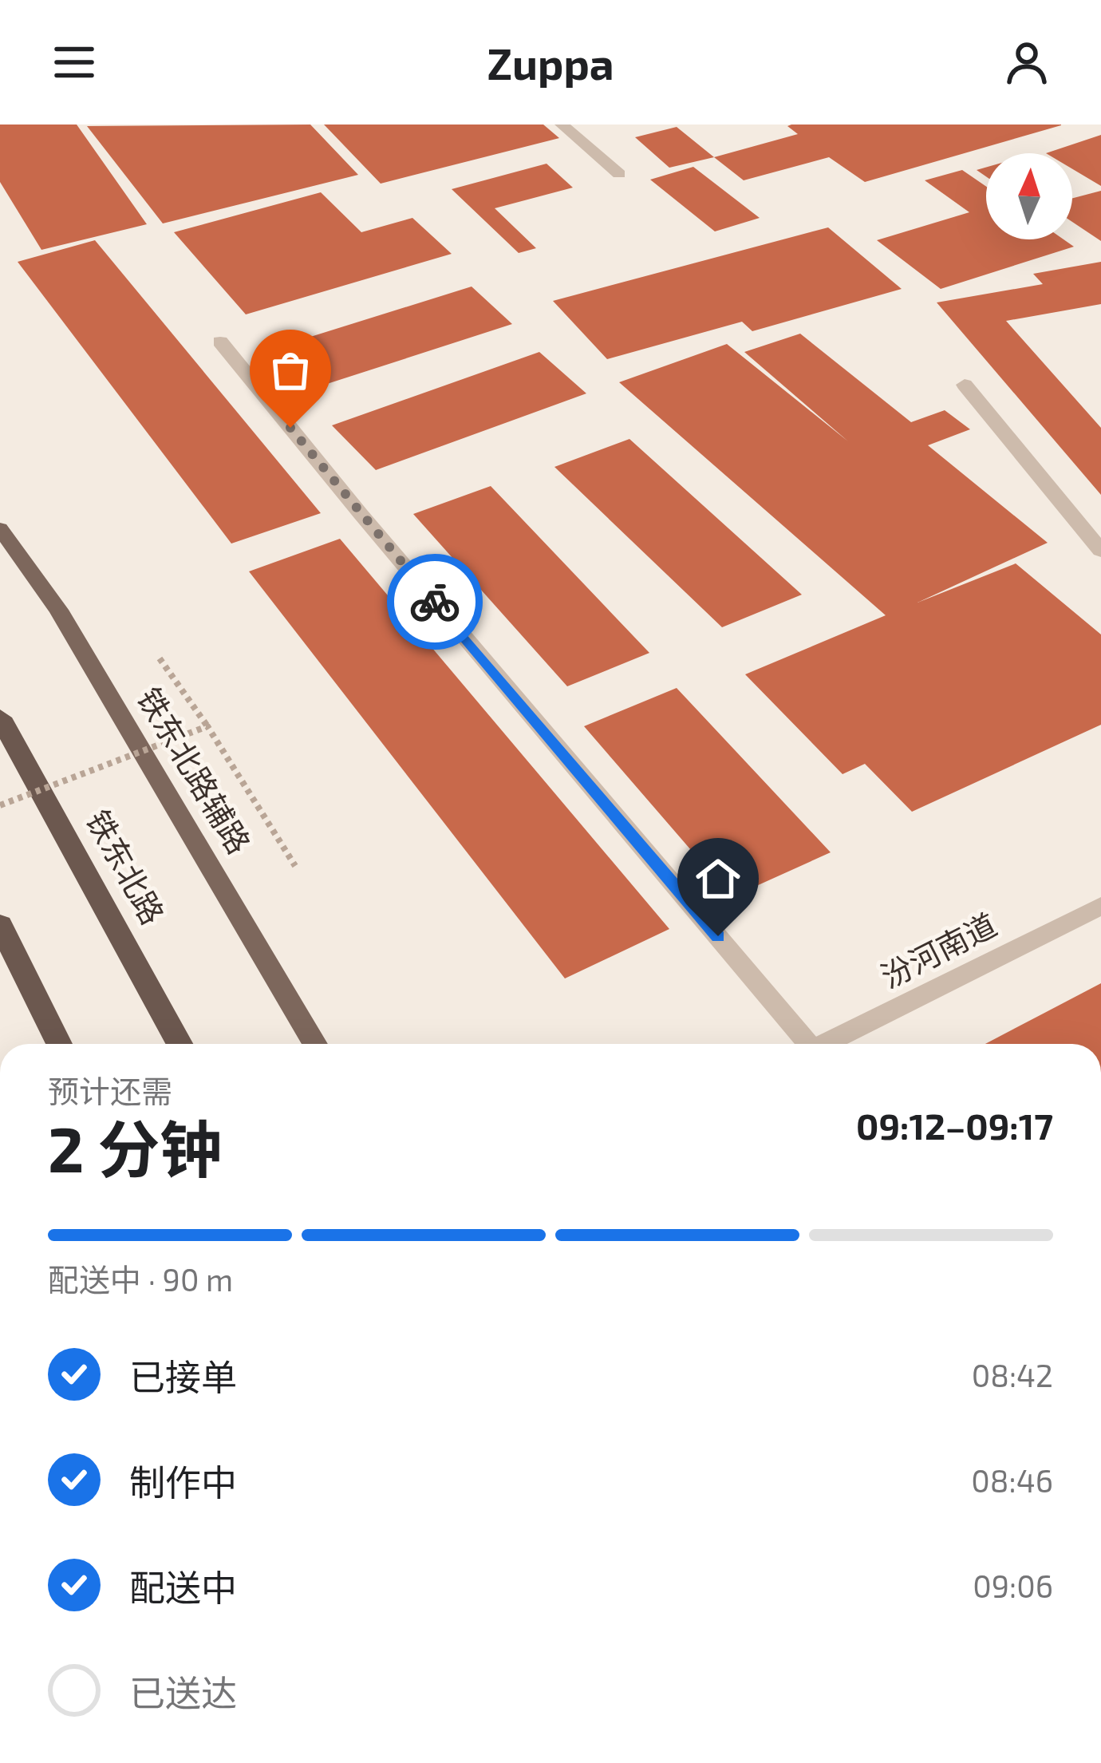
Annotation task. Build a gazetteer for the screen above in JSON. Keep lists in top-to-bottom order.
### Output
{
  "streets": {
    "highway": ["铁东北路"],
    "main road": ["铁东北路辅路"],
    "street": ["汾河南道"]
  },
  "north": "top",
  "page": {
    "header": "Zuppa",
    "heading": ["2 分钟", "预计还需", "09:12–09:17"],
    "bar": "配送中 · 90 m",
    "list": [
      ["已接单", "08:42"],
      ["制作中", "08:46"],
      ["配送中", "09:06"],
      "已送达"
    ]
  }
}
